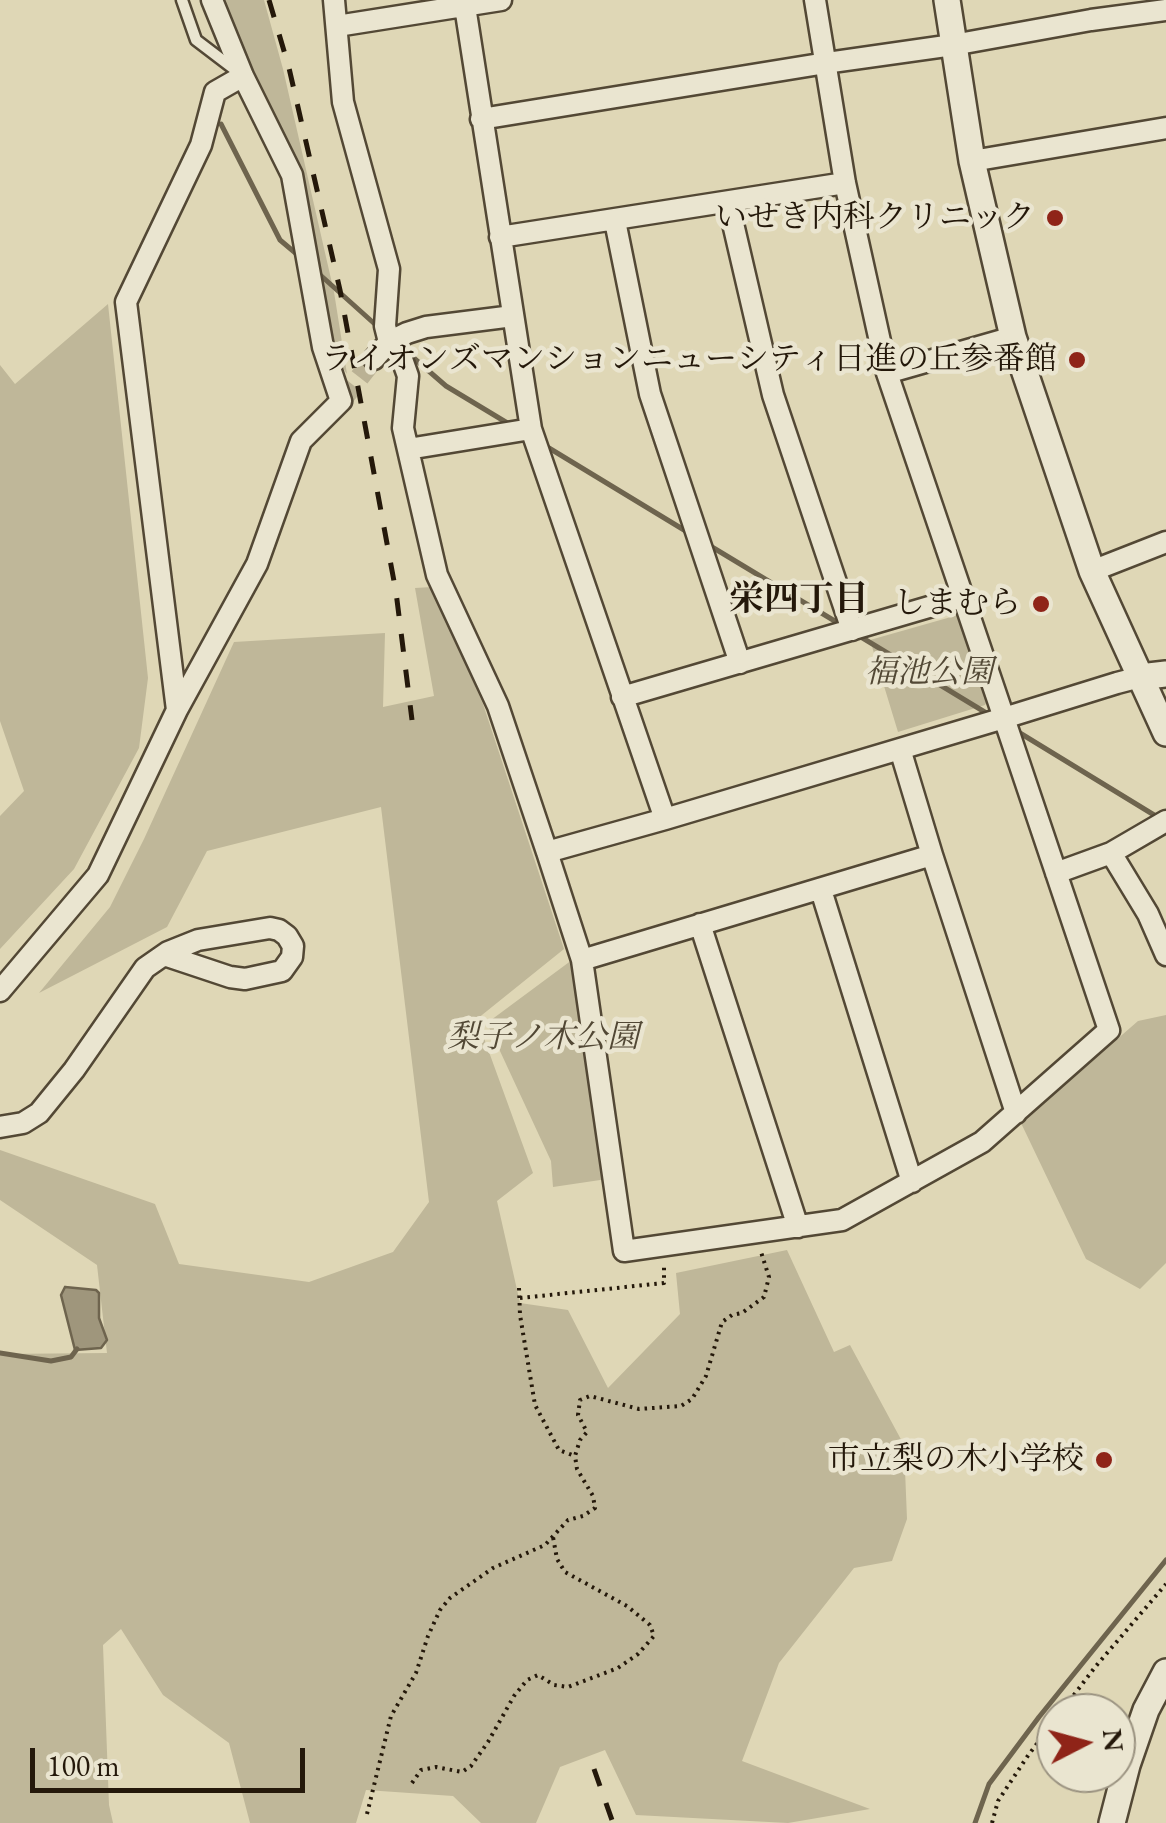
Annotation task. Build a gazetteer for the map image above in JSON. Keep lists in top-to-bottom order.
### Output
{
  "districts": ["栄四丁目"],
  "parks": ["福池公園", "梨子ノ木公園"],
  "places": [
    "いせき内科クリニック",
    "ライオンズマンションニューシティ日進の丘参番館",
    "しまむら",
    "市立梨の木小学校"
  ],
  "scale_bar": "100 m",
  "north": "right"
}
